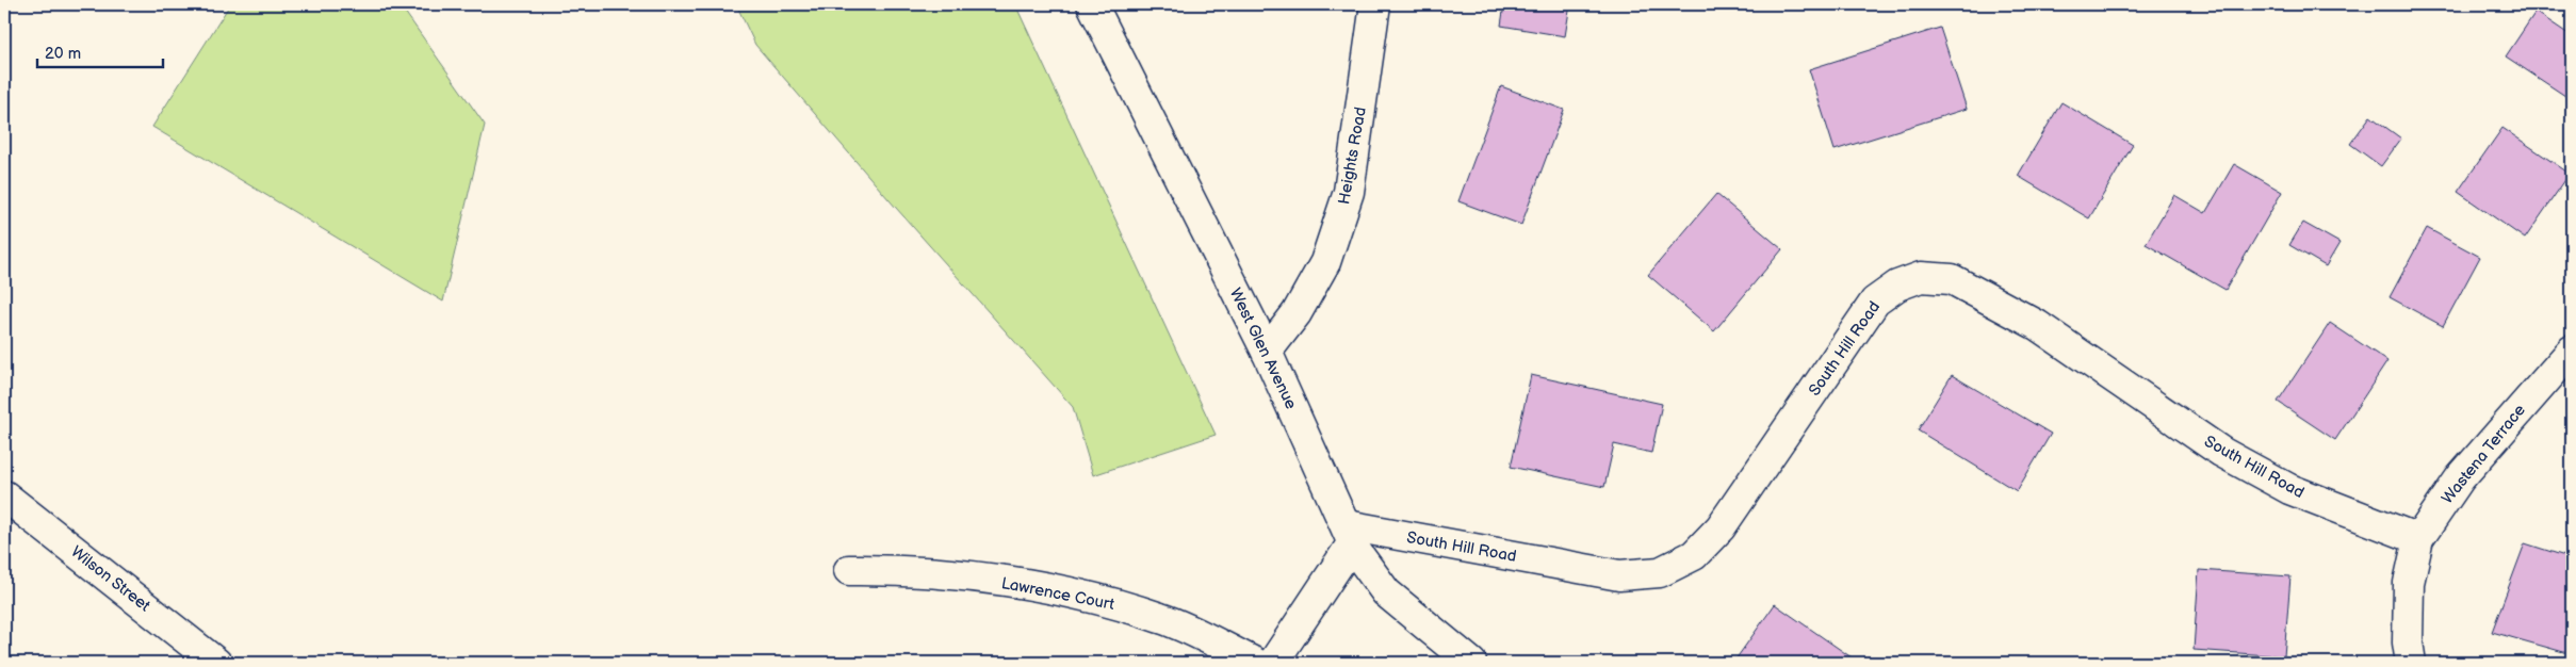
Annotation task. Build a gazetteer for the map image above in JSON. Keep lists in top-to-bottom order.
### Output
{
  "streets": {
    "street": [
      "Heights Road",
      "West Glen Avenue",
      "South Hill Road",
      "Wastena Terrace",
      "Wilson Street",
      "Lawrence Court"
    ]
  },
  "crossings": [
    ["Heights Road", "West Glen Avenue"],
    ["West Glen Avenue", "South Hill Road"],
    ["South Hill Road", "Wastena Terrace"]
  ],
  "scale_bar": "20 m"
}
